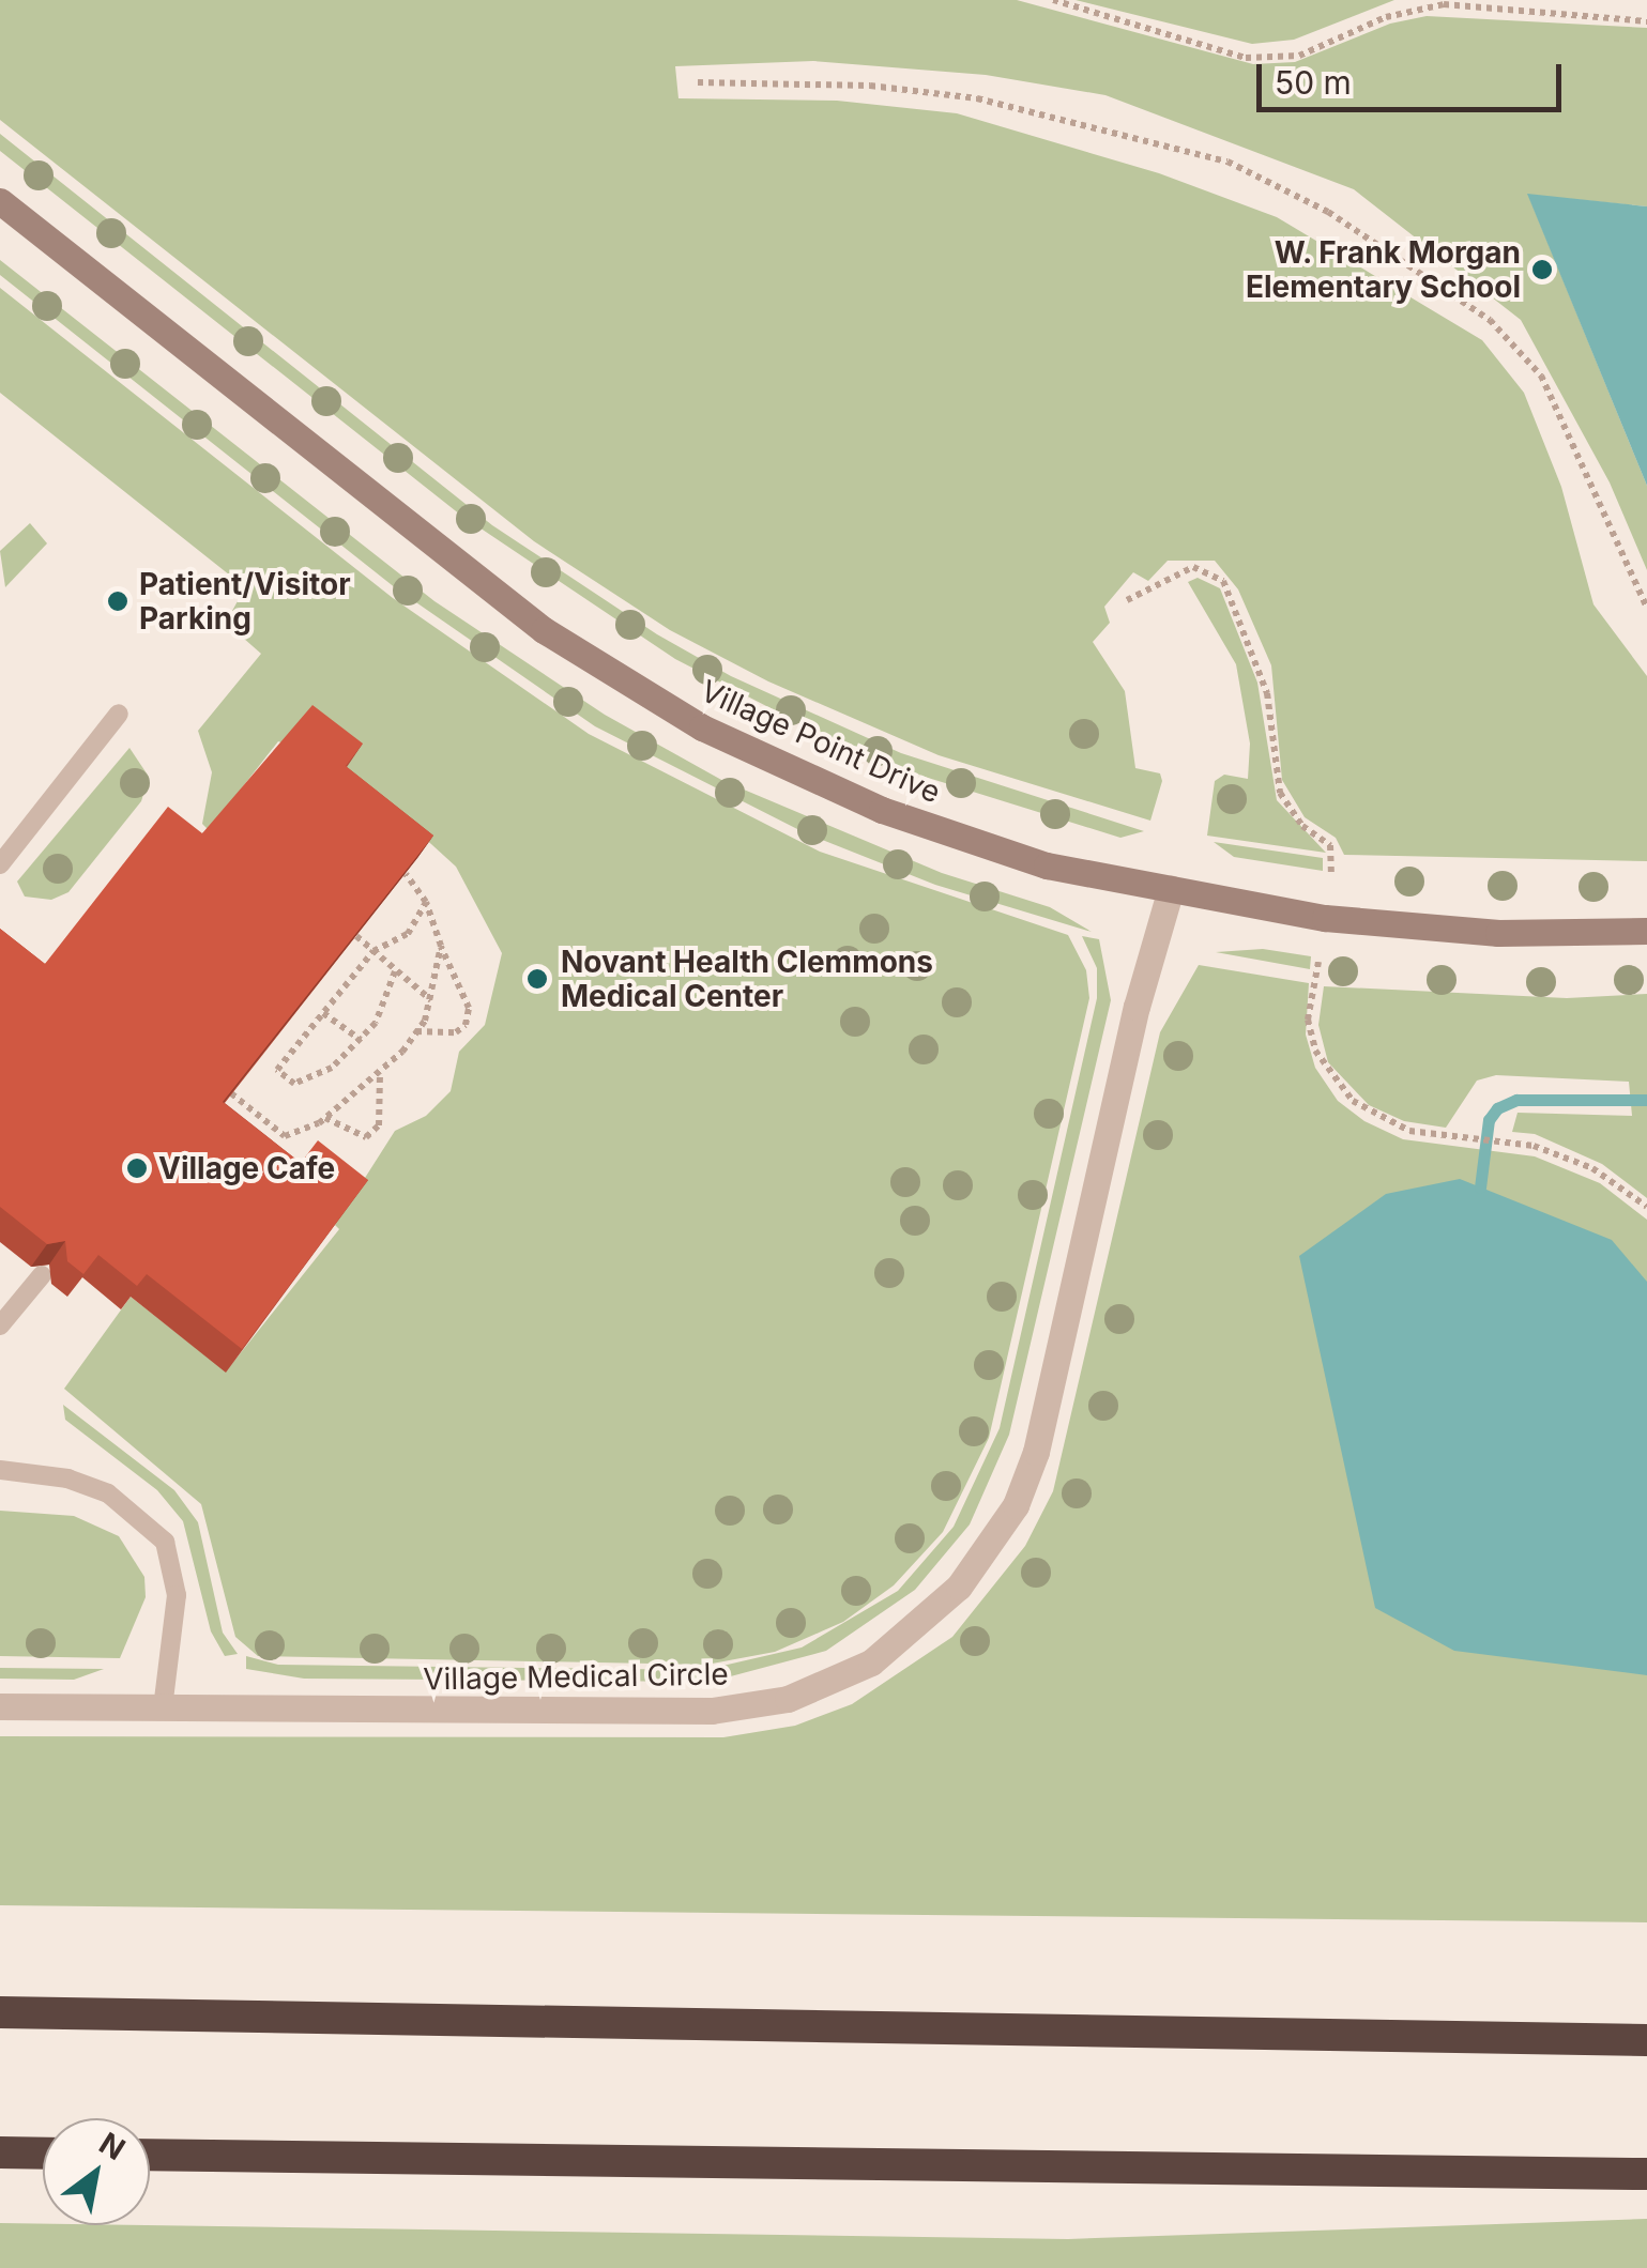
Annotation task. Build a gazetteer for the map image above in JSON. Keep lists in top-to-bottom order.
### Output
{
  "streets": {
    "street": ["Village Point Drive", "Village Medical Circle"]
  },
  "crossings": [
    ["Village Point Drive", "Village Medical Circle"]
  ],
  "places": [
    "W. Frank Morgan Elementary School",
    "Patient/Visitor Parking",
    "Novant Health Clemmons Medical Center",
    "Village Cafe"
  ],
  "scale_bar": "50 m",
  "north": "top right"
}
